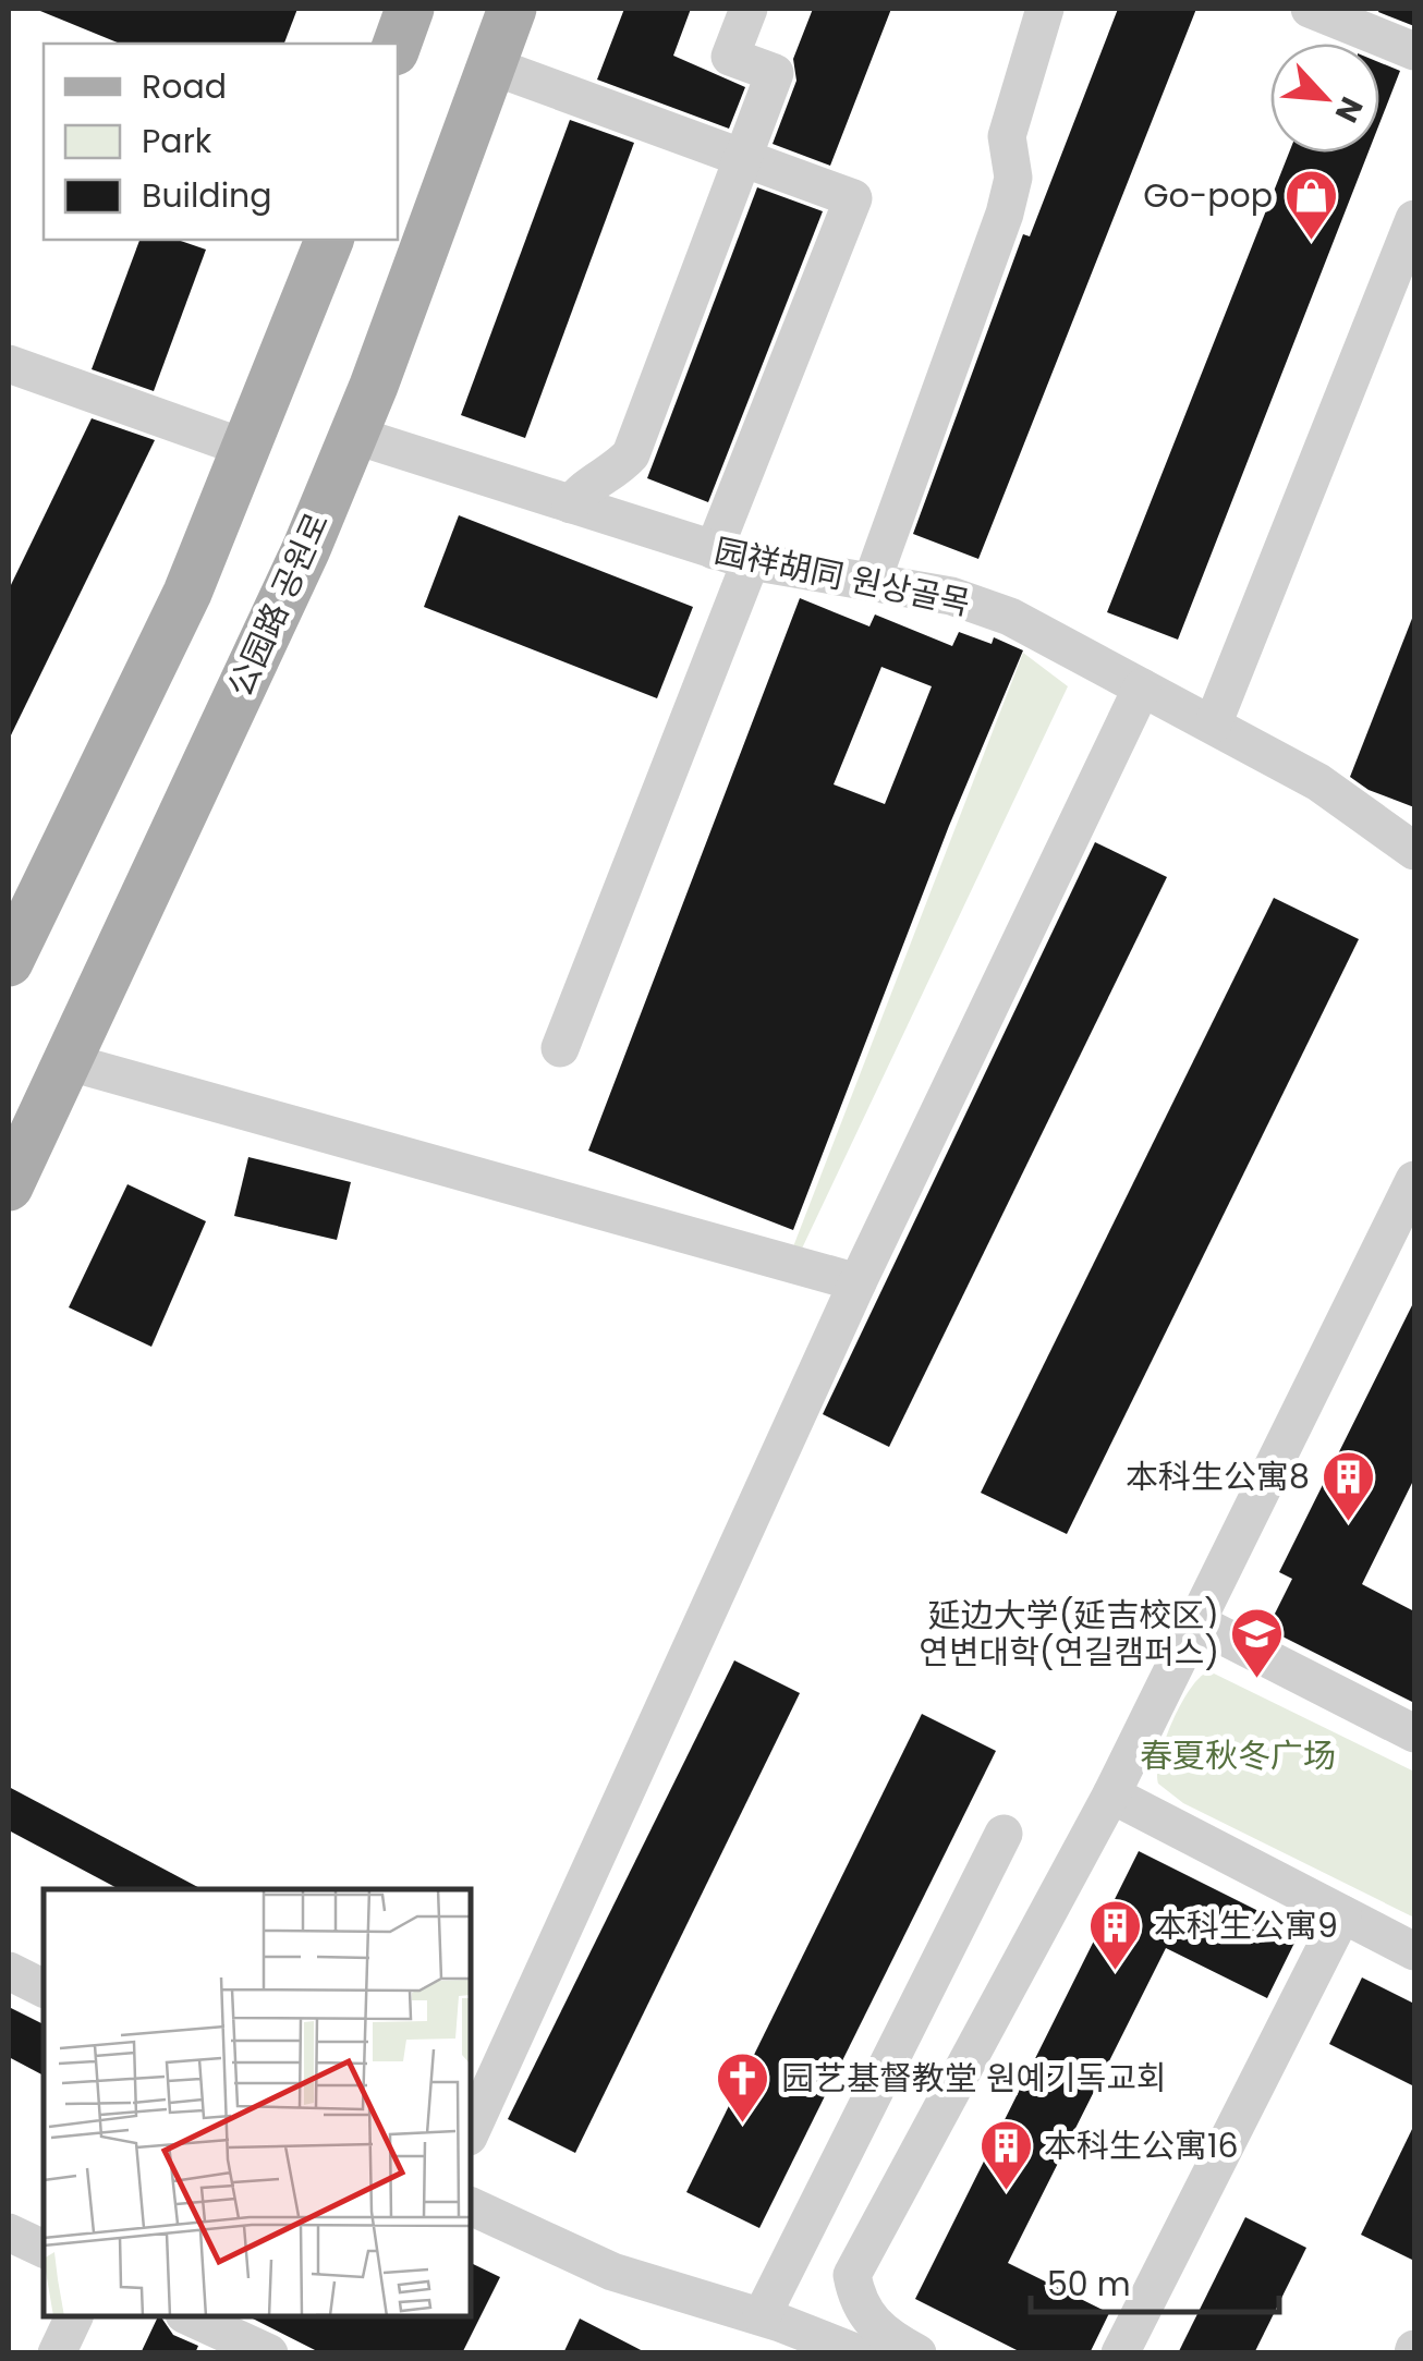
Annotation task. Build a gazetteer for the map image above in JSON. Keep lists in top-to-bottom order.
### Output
{
  "streets": {
    "main road": ["公园路 공원로"],
    "street": ["园祥胡同 원상골목"]
  },
  "crossings": [
    ["园祥胡同 원상골목", "公园路 공원로"]
  ],
  "parks": ["春夏秋冬广场"],
  "places": {
    "shop": ["Go-pop"],
    "building": ["本科生公寓8", "本科生公寓9", "本科生公寓16"],
    "school or university": ["延边大学(延吉校区) 연변대학(연길캠퍼스)"],
    "church": ["园艺基督教堂 원예기독교회"]
  },
  "legend": ["Road", "Park", "Building"],
  "scale_bar": "50 m",
  "north": "bottom right"
}
